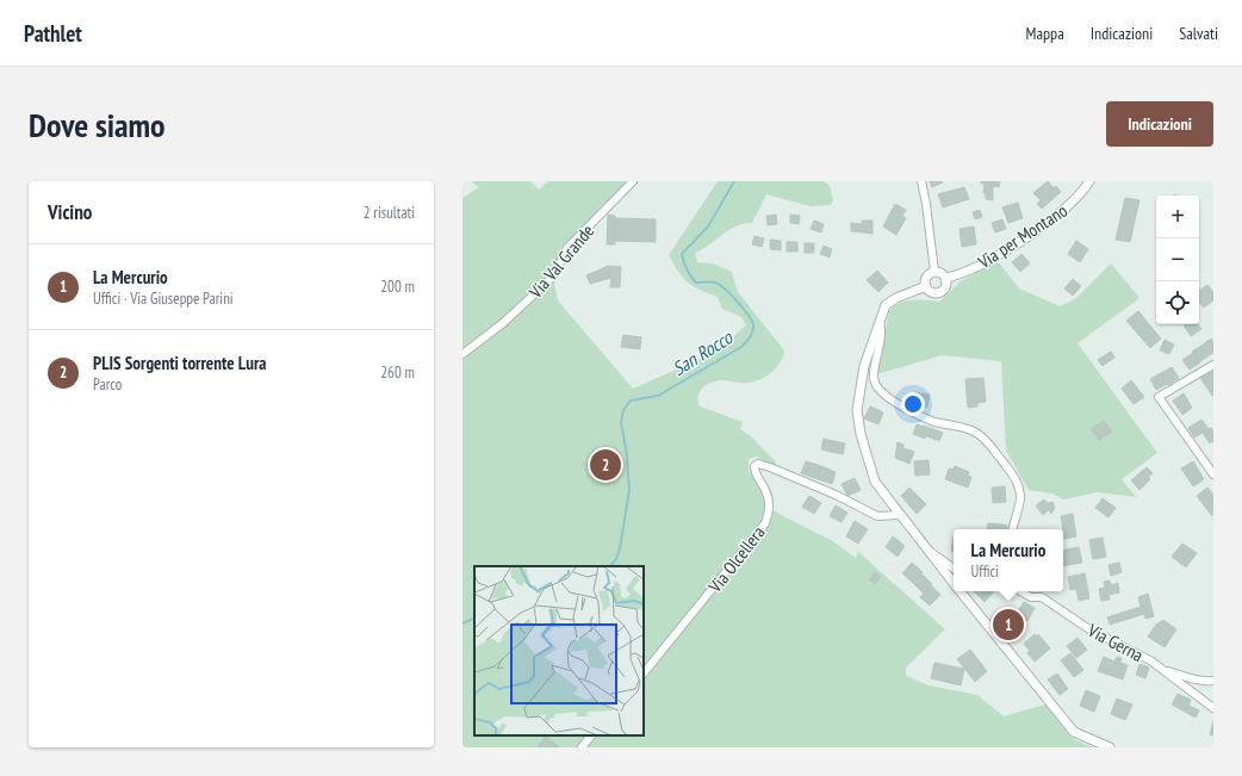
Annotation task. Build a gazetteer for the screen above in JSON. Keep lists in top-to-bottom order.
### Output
{
  "streets": {
    "street": [
      "Via per Montano",
      "Via Val Grande",
      "Via Olcellera",
      "Via Gerna"
    ]
  },
  "water": ["San Rocco"],
  "page": {
    "header": "Pathlet",
    "nav": ["Mappa", "Indicazioni", "Salvati"],
    "buttons": "Indicazioni",
    "title": "Dove siamo",
    "heading": ["Vicino", "2 risultati"],
    "map_buttons": ["+", "−"],
    "list": [
      {
        "mark": "1",
        "name": "La Mercurio",
        "note": "Uffici · Via Giuseppe Parini",
        "value": "200 m"
      },
      {
        "mark": "2",
        "name": "PLIS Sorgenti torrente Lura",
        "note": "Parco",
        "value": "260 m"
      }
    ],
    "pins": ["2", "1"],
    "popup": ["La Mercurio", "Uffici"]
  }
}
